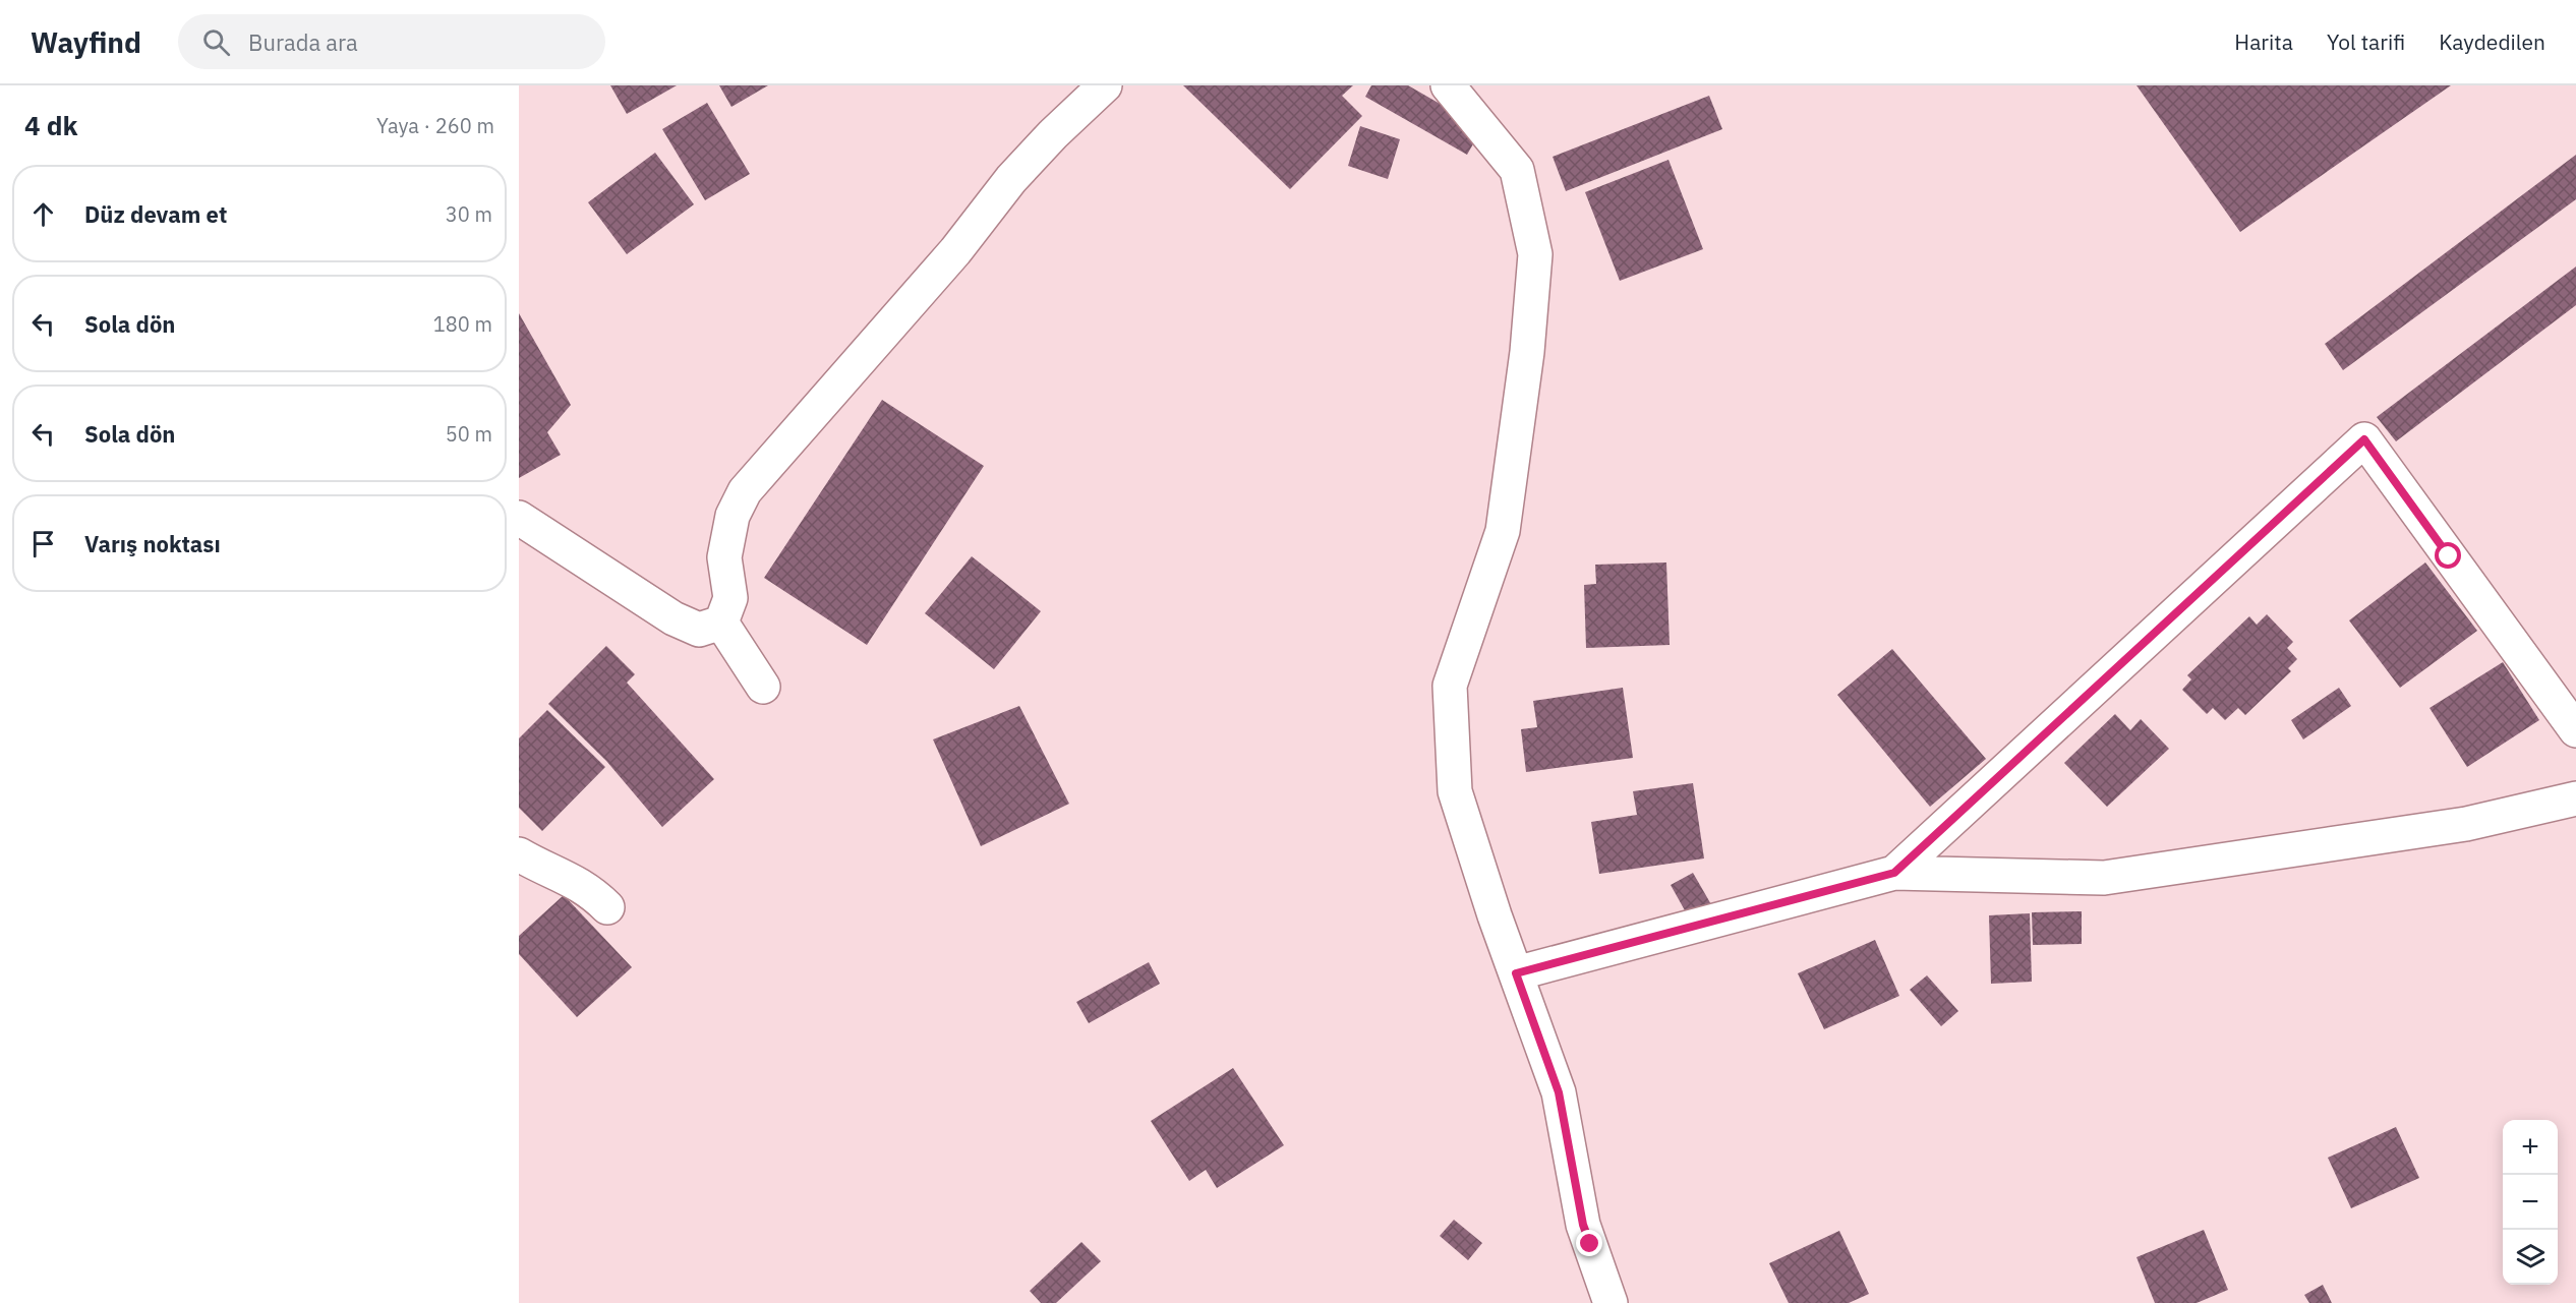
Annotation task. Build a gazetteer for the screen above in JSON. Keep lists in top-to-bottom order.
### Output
{
  "page": {
    "header": "Wayfind",
    "search": "Burada ara",
    "nav": ["Harita", "Yol tarifi", "Kaydedilen"],
    "heading": ["4 dk", "Yaya · 260 m"],
    "list": [
      ["Düz devam et", "30 m"],
      ["Sola dön", "180 m"],
      ["Sola dön", "50 m"],
      "Varış noktası"
    ],
    "map_buttons": ["+", "−"]
  }
}
